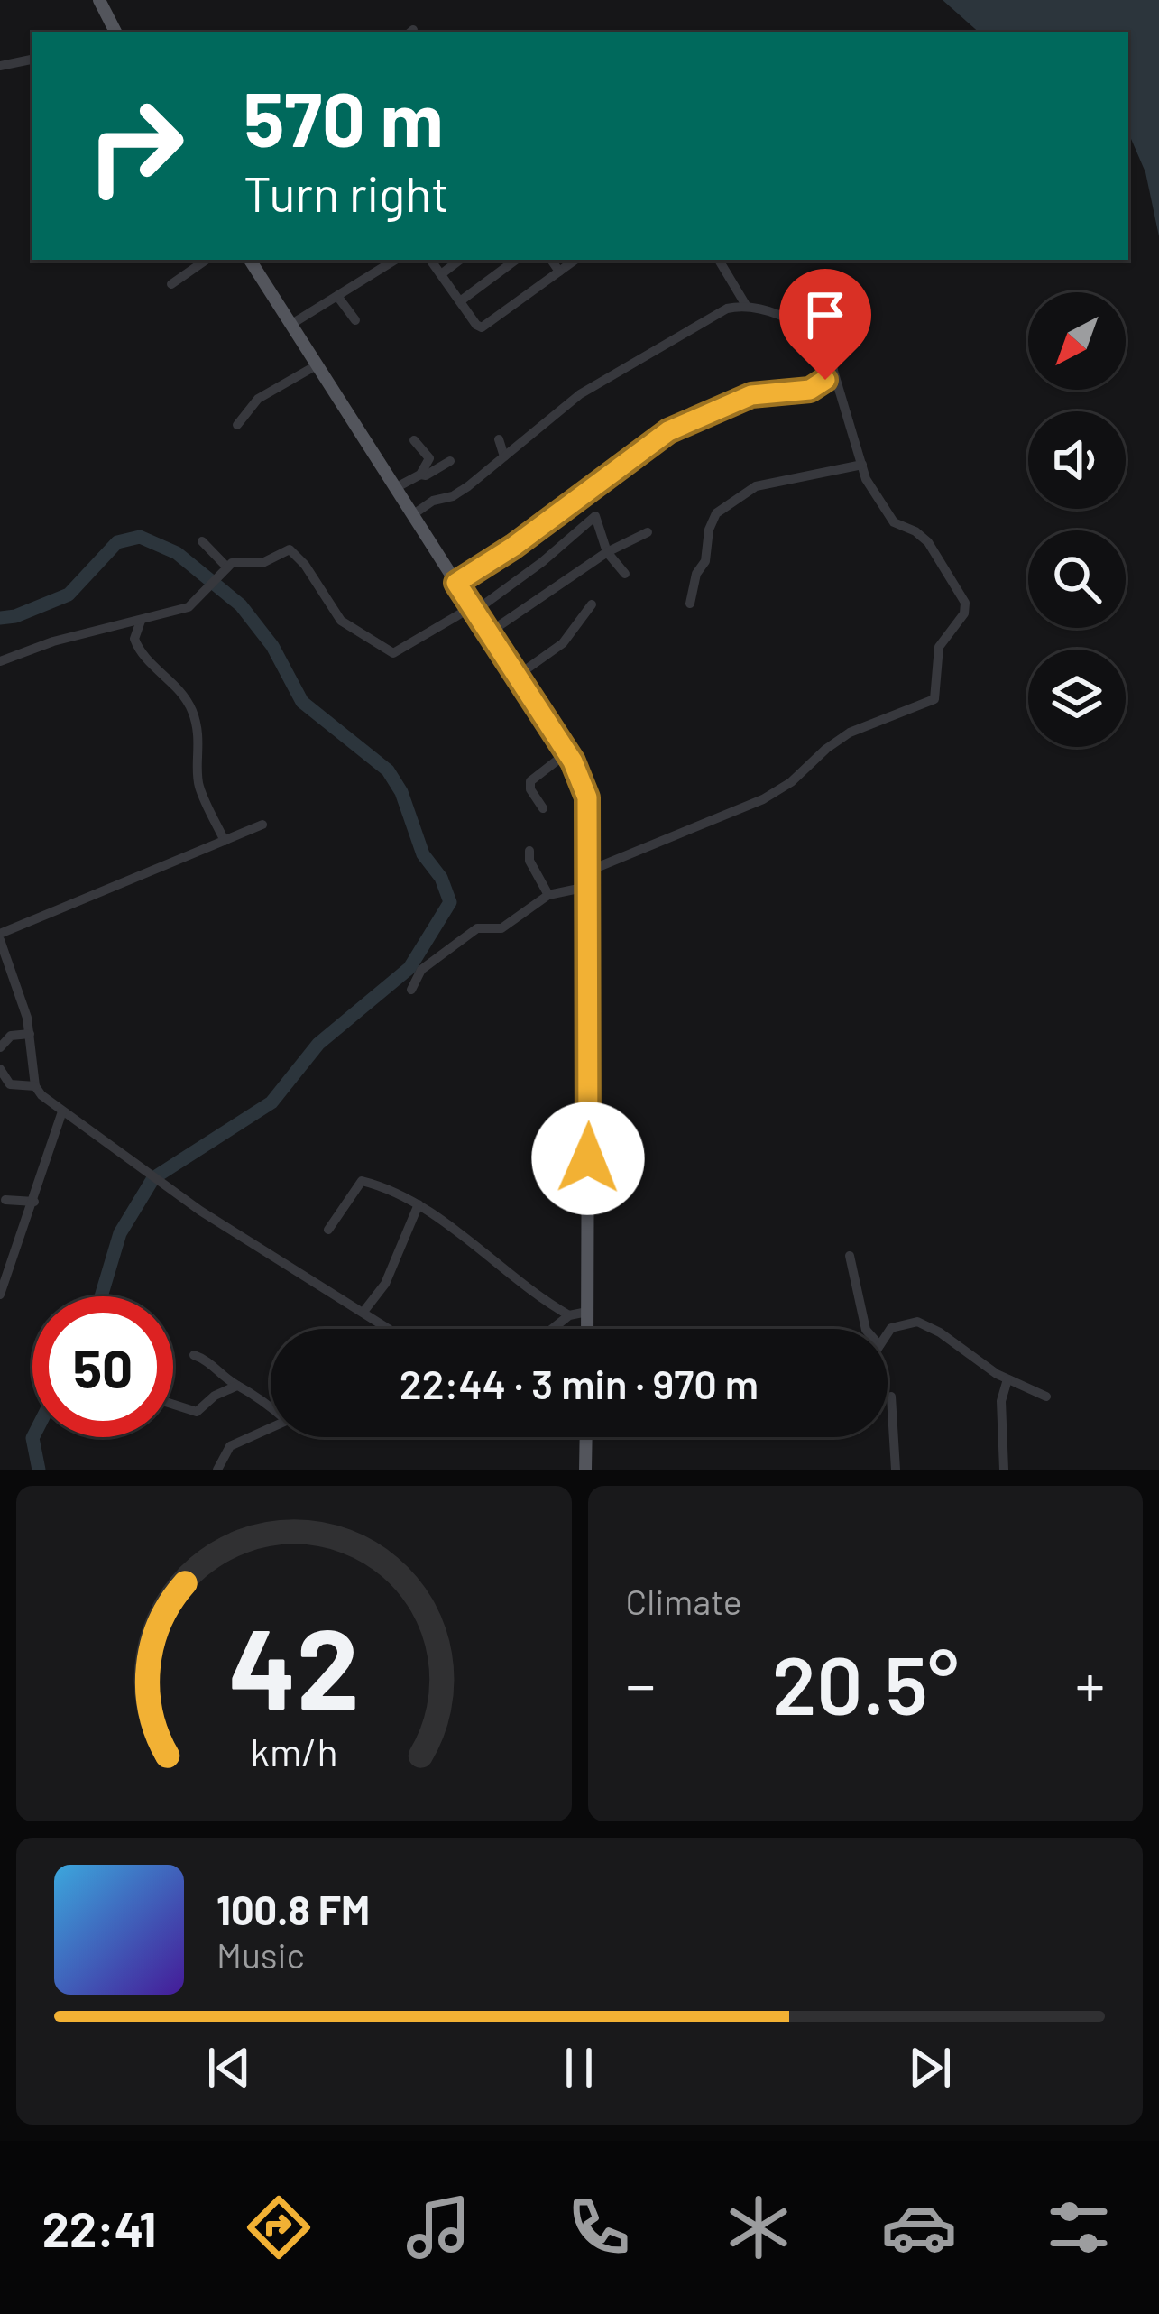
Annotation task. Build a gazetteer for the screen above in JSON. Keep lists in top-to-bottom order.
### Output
{
  "north": "bottom left",
  "page": {
    "turn": ["570 m", "Turn right"],
    "limit": "50",
    "trip": "22:44 · 3 min · 970 m",
    "tile": "Climate",
    "heat": ["−", "20.5°", "+"],
    "song": ["100.8 FM", "Music"],
    "tabs": "22:41",
    "gauge": ["42", "km/h"]
  }
}
